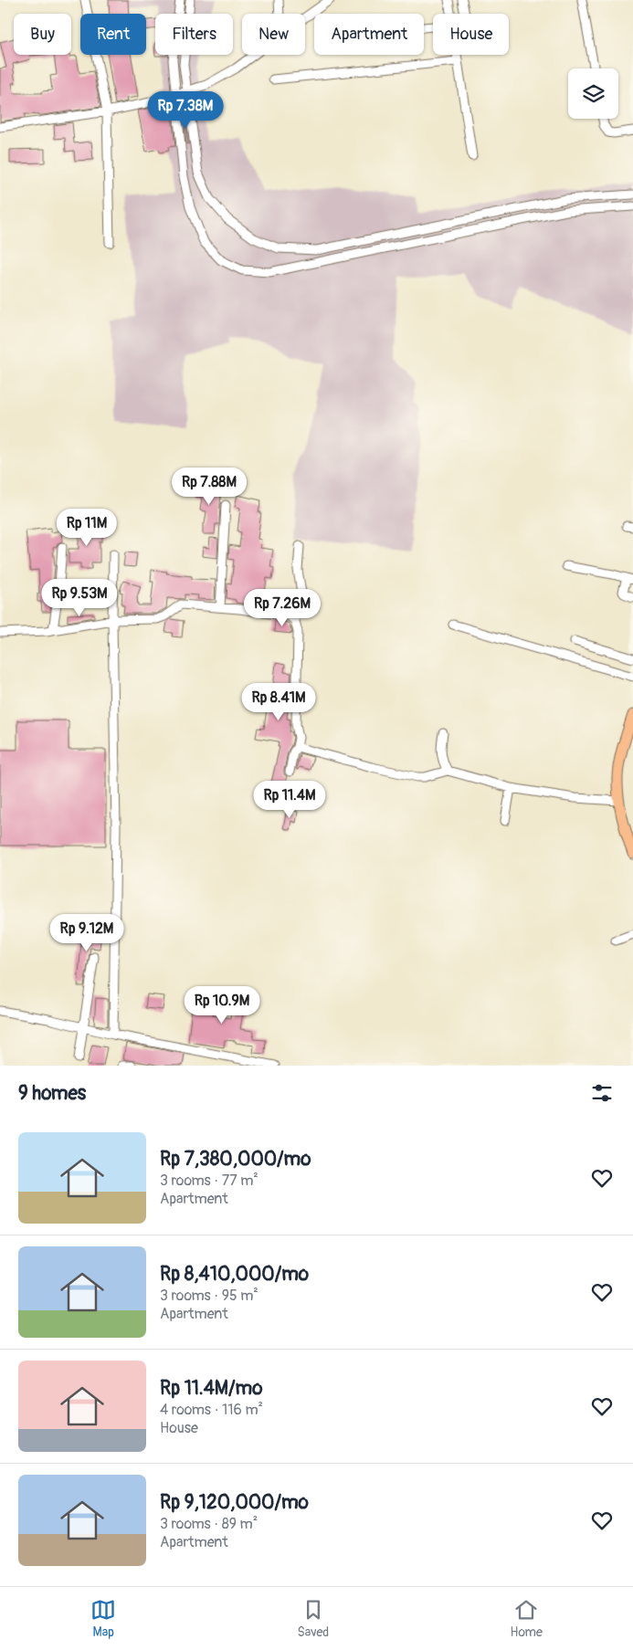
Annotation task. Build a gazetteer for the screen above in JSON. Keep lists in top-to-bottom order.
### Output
{
  "page": {
    "chip": [
      "Buy",
      "Rent",
      "Filters",
      "New",
      "Apartment",
      "House"
    ],
    "price": [
      "Rp 7.38M",
      "Rp 7.88M",
      "Rp 11M",
      "Rp 9.53M",
      "Rp 7.26M",
      "Rp 8.41M",
      "Rp 11.4M",
      "Rp 9.12M",
      "Rp 10.9M"
    ],
    "heading": "9 homes",
    "list": [
      {
        "name": "Rp 7,380,000/mo",
        "note": "3 rooms · 77 m² · Apartment"
      },
      {
        "name": "Rp 8,410,000/mo",
        "note": "3 rooms · 95 m² · Apartment"
      },
      {
        "name": "Rp 11.4M/mo",
        "note": "4 rooms · 116 m² · House"
      },
      {
        "name": "Rp 9,120,000/mo",
        "note": "3 rooms · 89 m² · Apartment"
      }
    ],
    "tabs": ["Map", "Saved", "Home"]
  }
}
